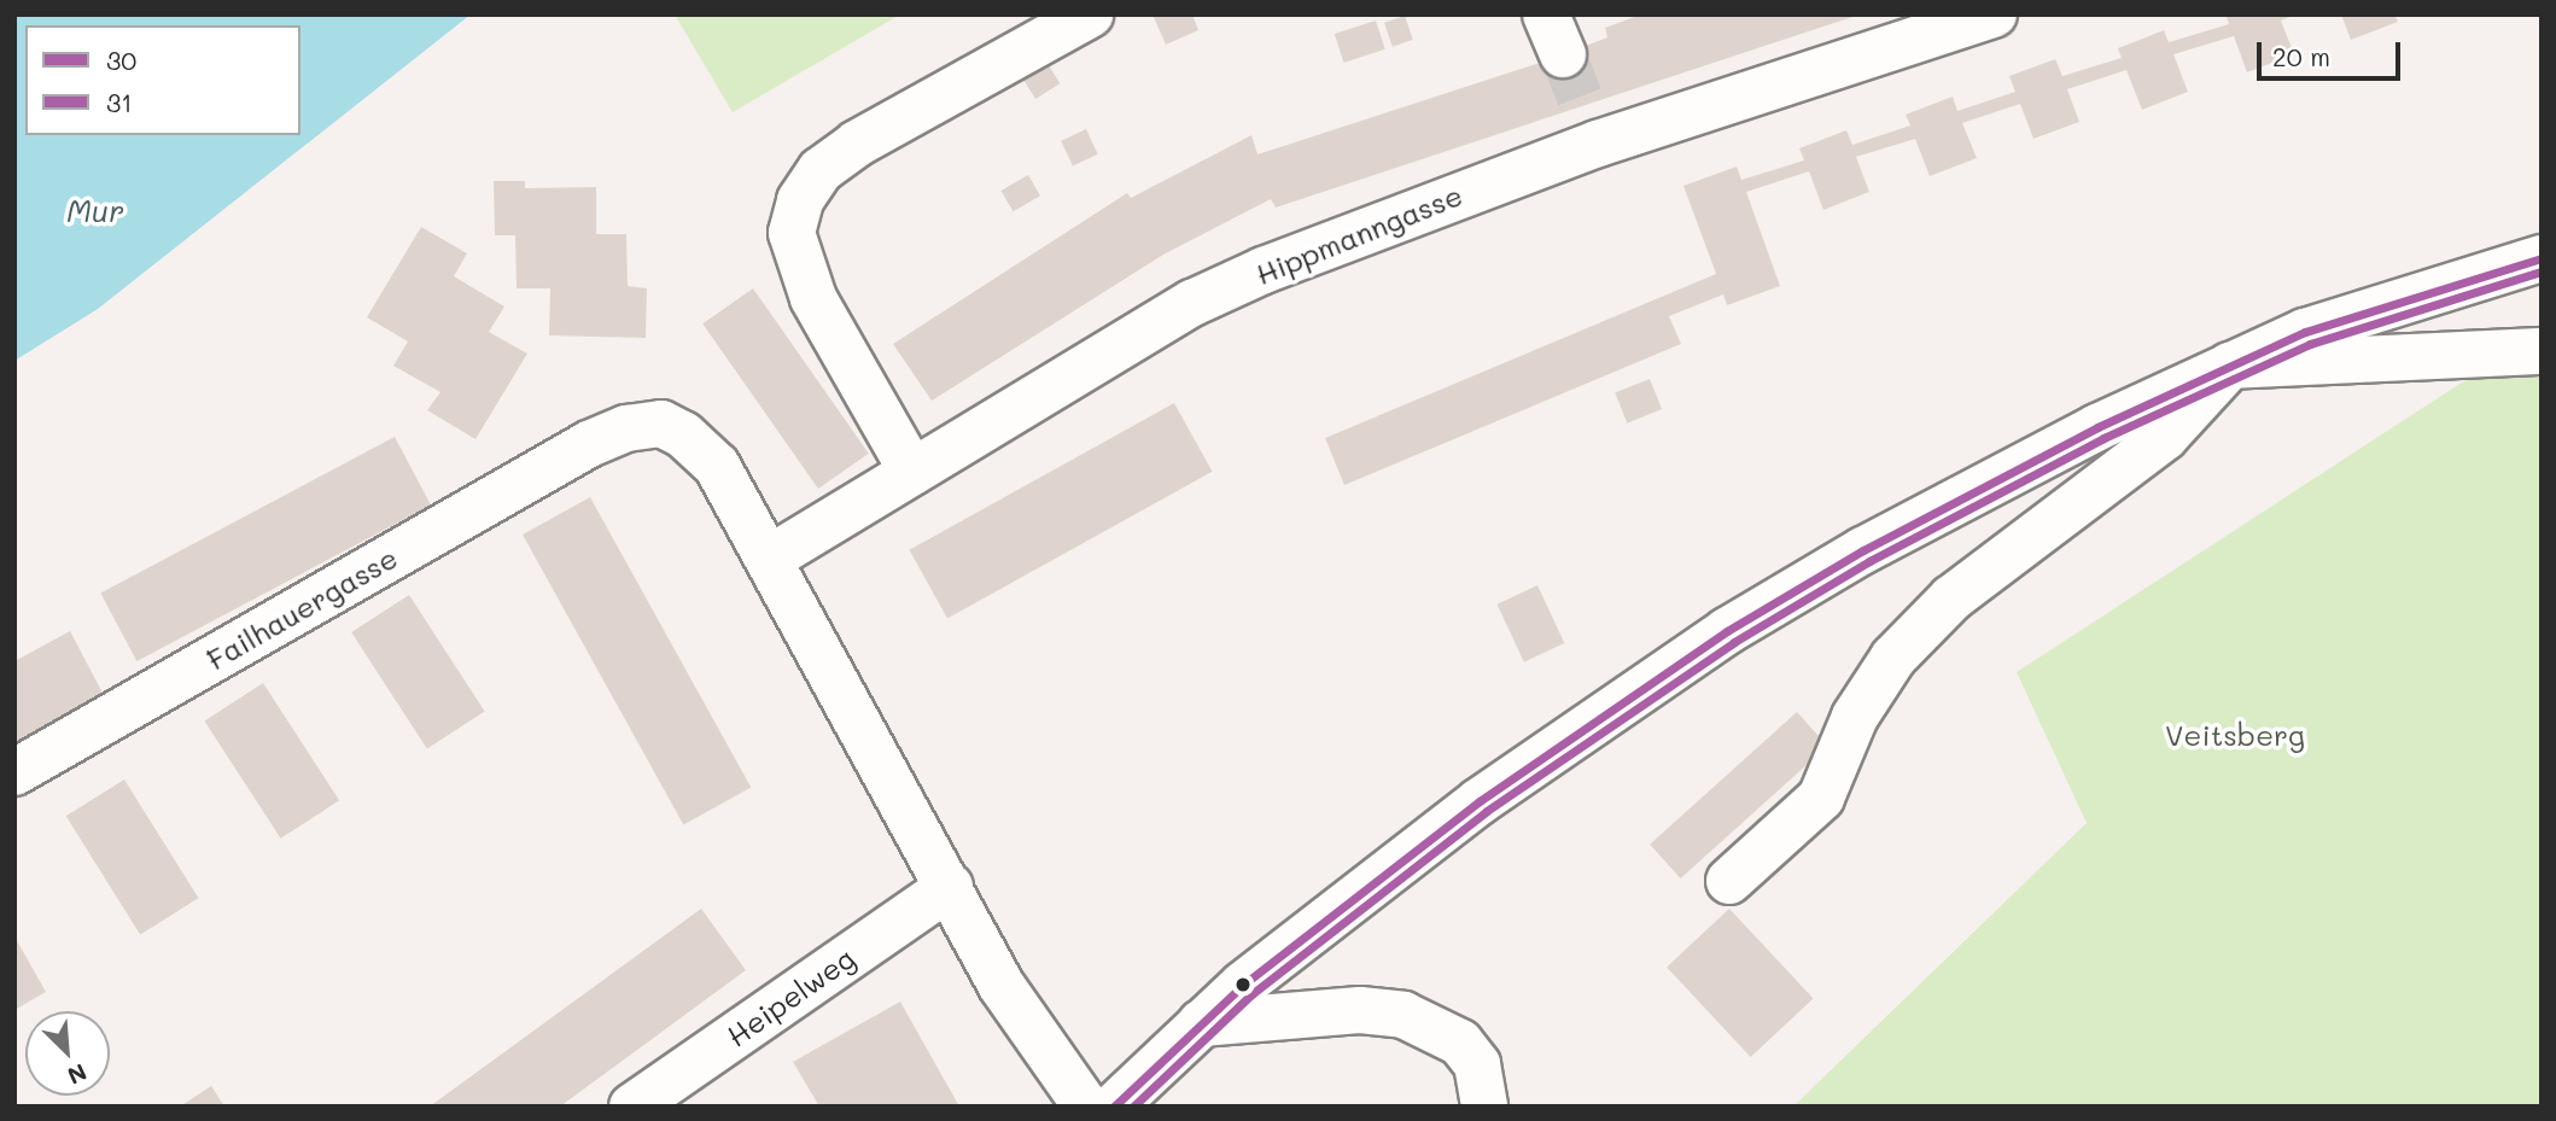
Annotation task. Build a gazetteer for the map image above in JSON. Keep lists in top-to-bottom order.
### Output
{
  "streets": {
    "street": ["Hippmanngasse", "Failhauergasse", "Heipelweg"]
  },
  "crossings": [
    ["Hippmanngasse", "Failhauergasse"],
    ["Failhauergasse", "Heipelweg"]
  ],
  "water": ["Mur"],
  "parks": ["Veitsberg"],
  "lines": ["transit line 30", "transit line 31"],
  "legend": ["30", "31"],
  "scale_bar": "20 m",
  "north": "bottom right"
}
